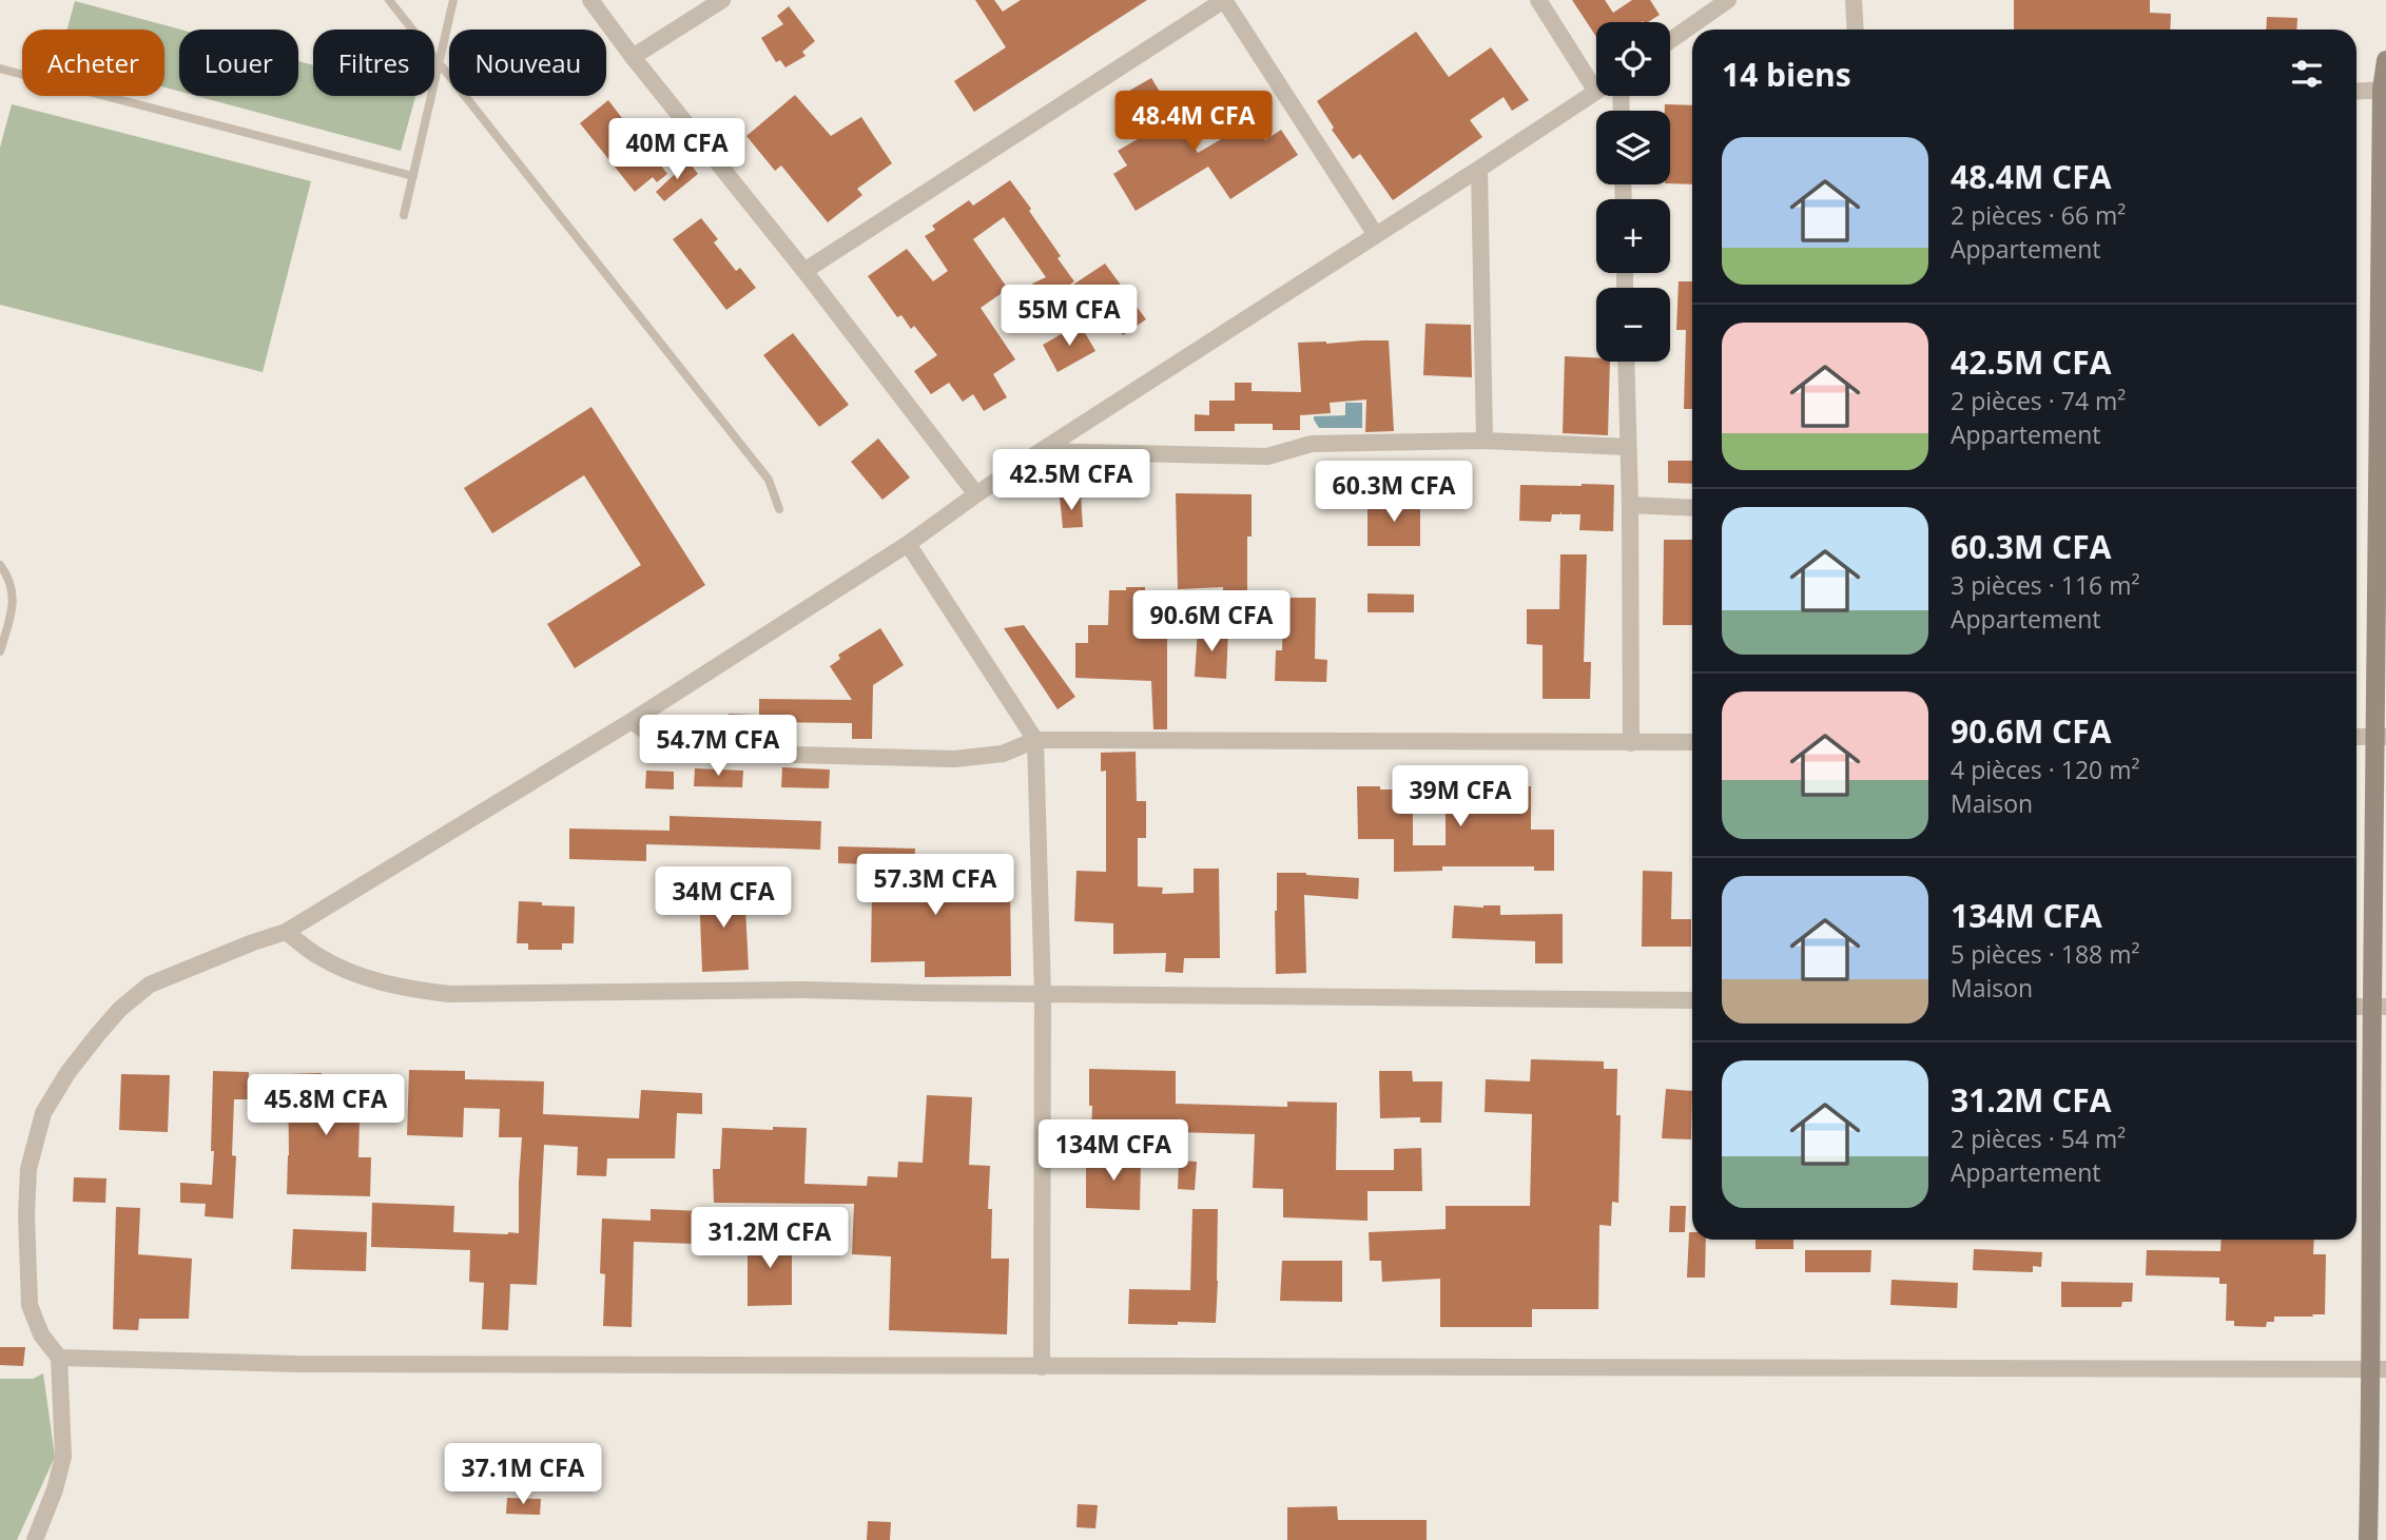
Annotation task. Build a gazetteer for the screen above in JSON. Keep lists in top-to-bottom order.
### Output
{
  "page": {
    "map_buttons": ["+", "−"],
    "chip": [
      "Acheter",
      "Louer",
      "Filtres",
      "Nouveau"
    ],
    "heading": "14 biens",
    "price": [
      "48.4M CFA",
      "40M CFA",
      "55M CFA",
      "42.5M CFA",
      "60.3M CFA",
      "90.6M CFA",
      "54.7M CFA",
      "39M CFA",
      "57.3M CFA",
      "34M CFA",
      "45.8M CFA",
      "134M CFA",
      "31.2M CFA",
      "37.1M CFA"
    ],
    "list": [
      {
        "name": "48.4M CFA",
        "note": "2 pièces · 66 m² · Appartement"
      },
      {
        "name": "42.5M CFA",
        "note": "2 pièces · 74 m² · Appartement"
      },
      {
        "name": "60.3M CFA",
        "note": "3 pièces · 116 m² · Appartement"
      },
      {
        "name": "90.6M CFA",
        "note": "4 pièces · 120 m² · Maison"
      },
      {
        "name": "134M CFA",
        "note": "5 pièces · 188 m² · Maison"
      },
      {
        "name": "31.2M CFA",
        "note": "2 pièces · 54 m² · Appartement"
      }
    ]
  }
}
